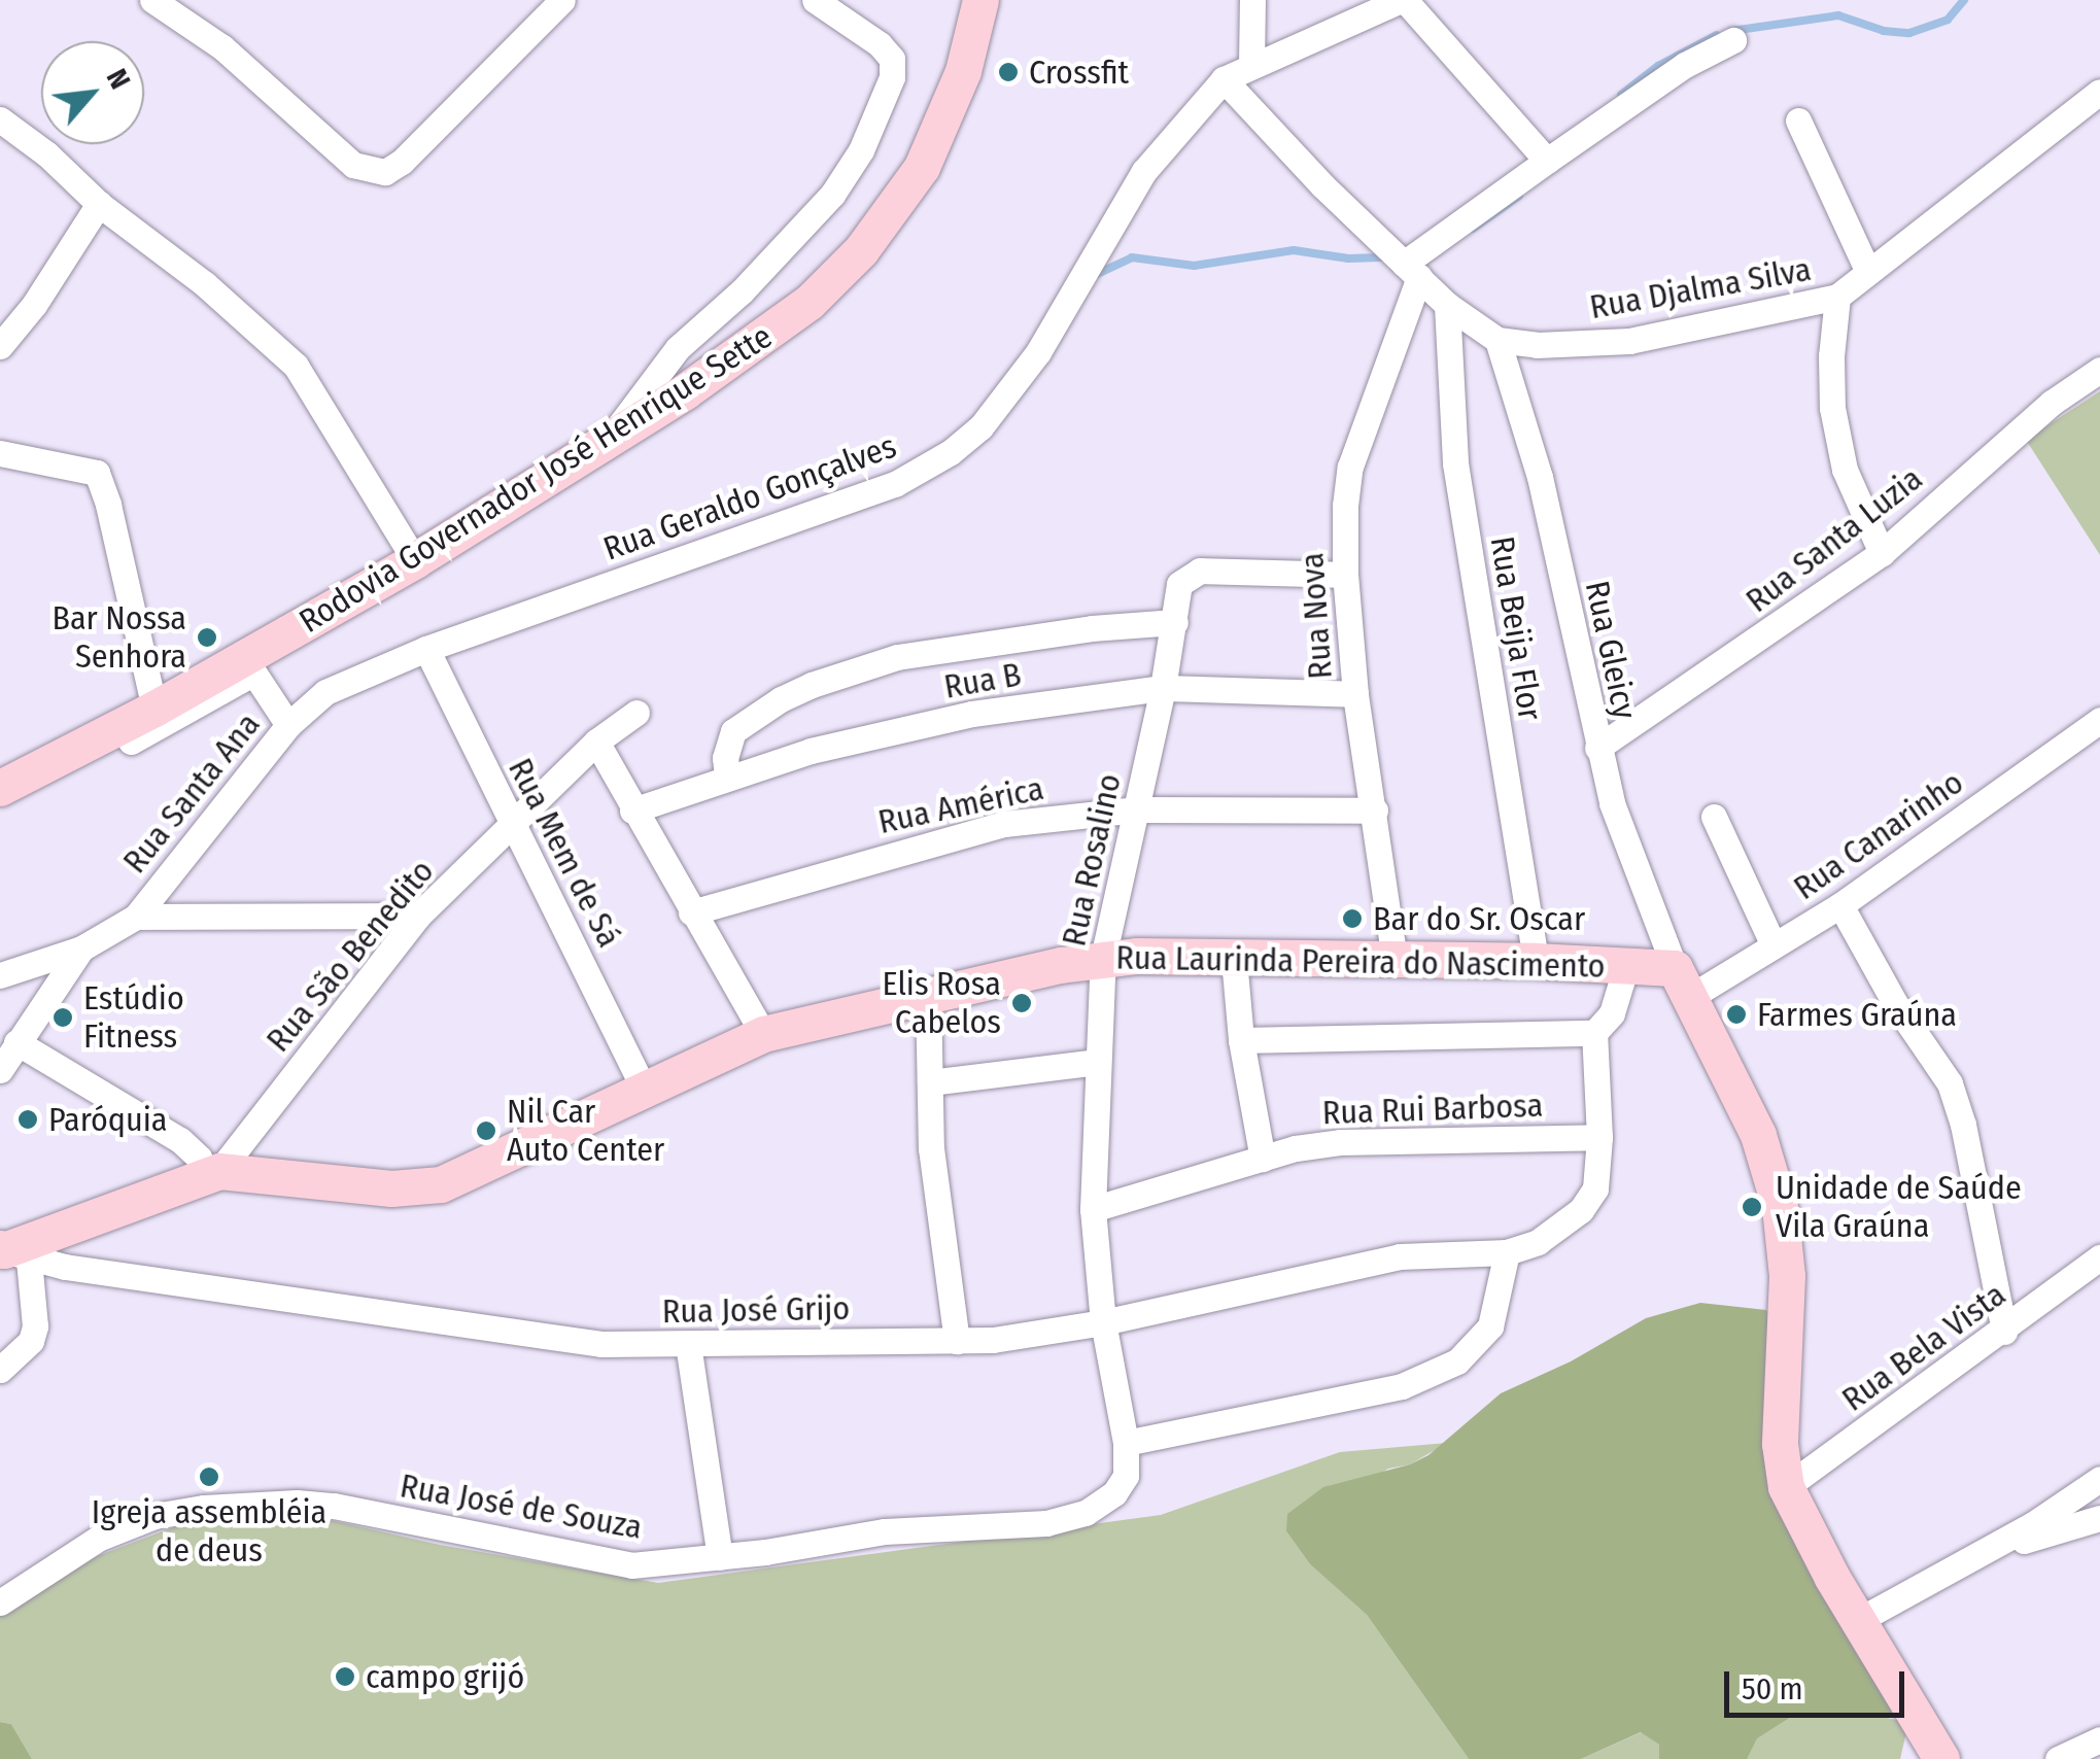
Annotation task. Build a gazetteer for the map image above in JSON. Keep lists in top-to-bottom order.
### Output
{
  "streets": {
    "street": [
      "Rua Djalma Silva",
      "Rodovia Governador José Henrique Sette",
      "Rua Geraldo Gonçalves",
      "Rua Santa Luzia",
      "Rua Nova",
      "Rua Beija Flor",
      "Rua Gleicy",
      "Rua B",
      "Rua Santa Ana",
      "Rua América",
      "Rua Canarinho",
      "Rua Mem de Sá",
      "Rua Rosalino",
      "Rua São Benedito",
      "Rua Laurinda Pereira do Nascimento",
      "Rua Rui Barbosa",
      "Rua José Grijo",
      "Rua Bela Vista",
      "Rua José de Souza"
    ]
  },
  "crossings": [
    ["Rua Djalma Silva", "Rua Geraldo Gonçalves"],
    ["Rua Djalma Silva", "Rua Nova"],
    ["Rua Djalma Silva", "Rua Beija Flor"],
    ["Rua Djalma Silva", "Rua Gleicy"],
    ["Rodovia Governador José Henrique Sette", "Rua Santa Ana"],
    ["Rua Geraldo Gonçalves", "Rua Santa Ana"],
    ["Rua Geraldo Gonçalves", "Rua Mem de Sá"],
    ["Rua Santa Luzia", "Rua Gleicy"],
    ["Rua Nova", "Rua B"],
    ["Rua Nova", "Rua América"],
    ["Rua Nova", "Rua Rosalino"],
    ["Rua Nova", "Rua Laurinda Pereira do Nascimento"],
    ["Rua Beija Flor", "Rua Laurinda Pereira do Nascimento"],
    ["Rua Gleicy", "Rua Canarinho"],
    ["Rua Gleicy", "Rua Laurinda Pereira do Nascimento"],
    ["Rua B", "Rua Rosalino"],
    ["Rua América", "Rua Rosalino"],
    ["Rua Canarinho", "Rua Laurinda Pereira do Nascimento"],
    ["Rua Mem de Sá", "Rua São Benedito"],
    ["Rua Mem de Sá", "Rua Laurinda Pereira do Nascimento"],
    ["Rua Rosalino", "Rua Laurinda Pereira do Nascimento"],
    ["Rua Rosalino", "Rua Rui Barbosa"],
    ["Rua Rosalino", "Rua José Grijo"],
    ["Rua Rosalino", "Rua José de Souza"],
    ["Rua São Benedito", "Rua Laurinda Pereira do Nascimento"],
    ["Rua Laurinda Pereira do Nascimento", "Rua José Grijo"],
    ["Rua José Grijo", "Rua José de Souza"]
  ],
  "places": [
    "Crossfit",
    "Bar Nossa Senhora",
    "Bar do Sr. Oscar",
    "Elis Rosa Cabelos",
    "Farmes Graúna",
    "Estúdio Fitness",
    "Paróquia",
    "Nil Car Auto Center",
    "Unidade de Saúde Vila Graúna",
    "Igreja assembléia de deus",
    "campo grijó"
  ],
  "scale_bar": "50 m",
  "north": "top right"
}
